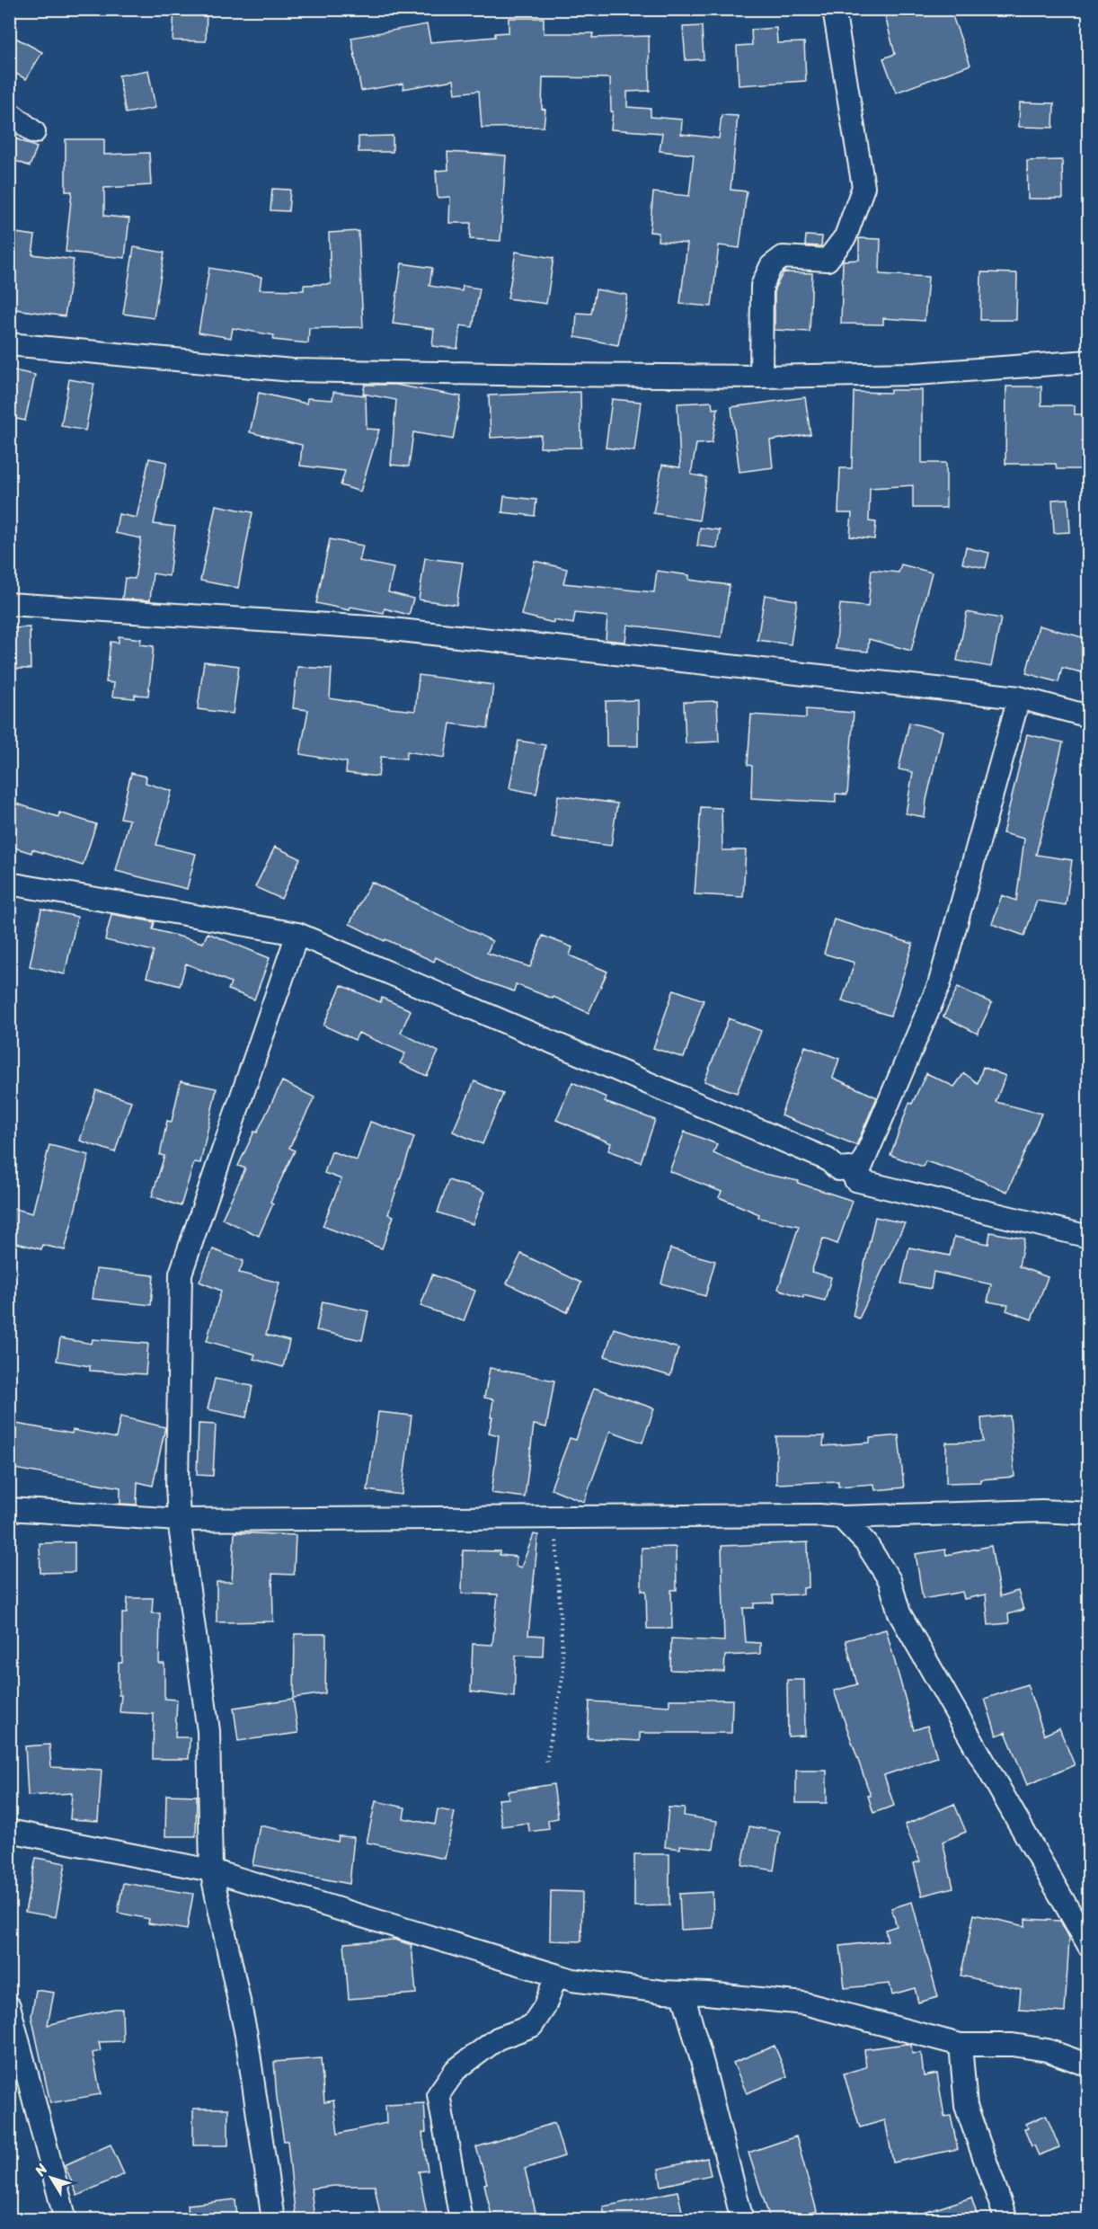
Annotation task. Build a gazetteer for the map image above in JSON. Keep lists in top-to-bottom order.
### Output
{
  "north": "top left"
}
